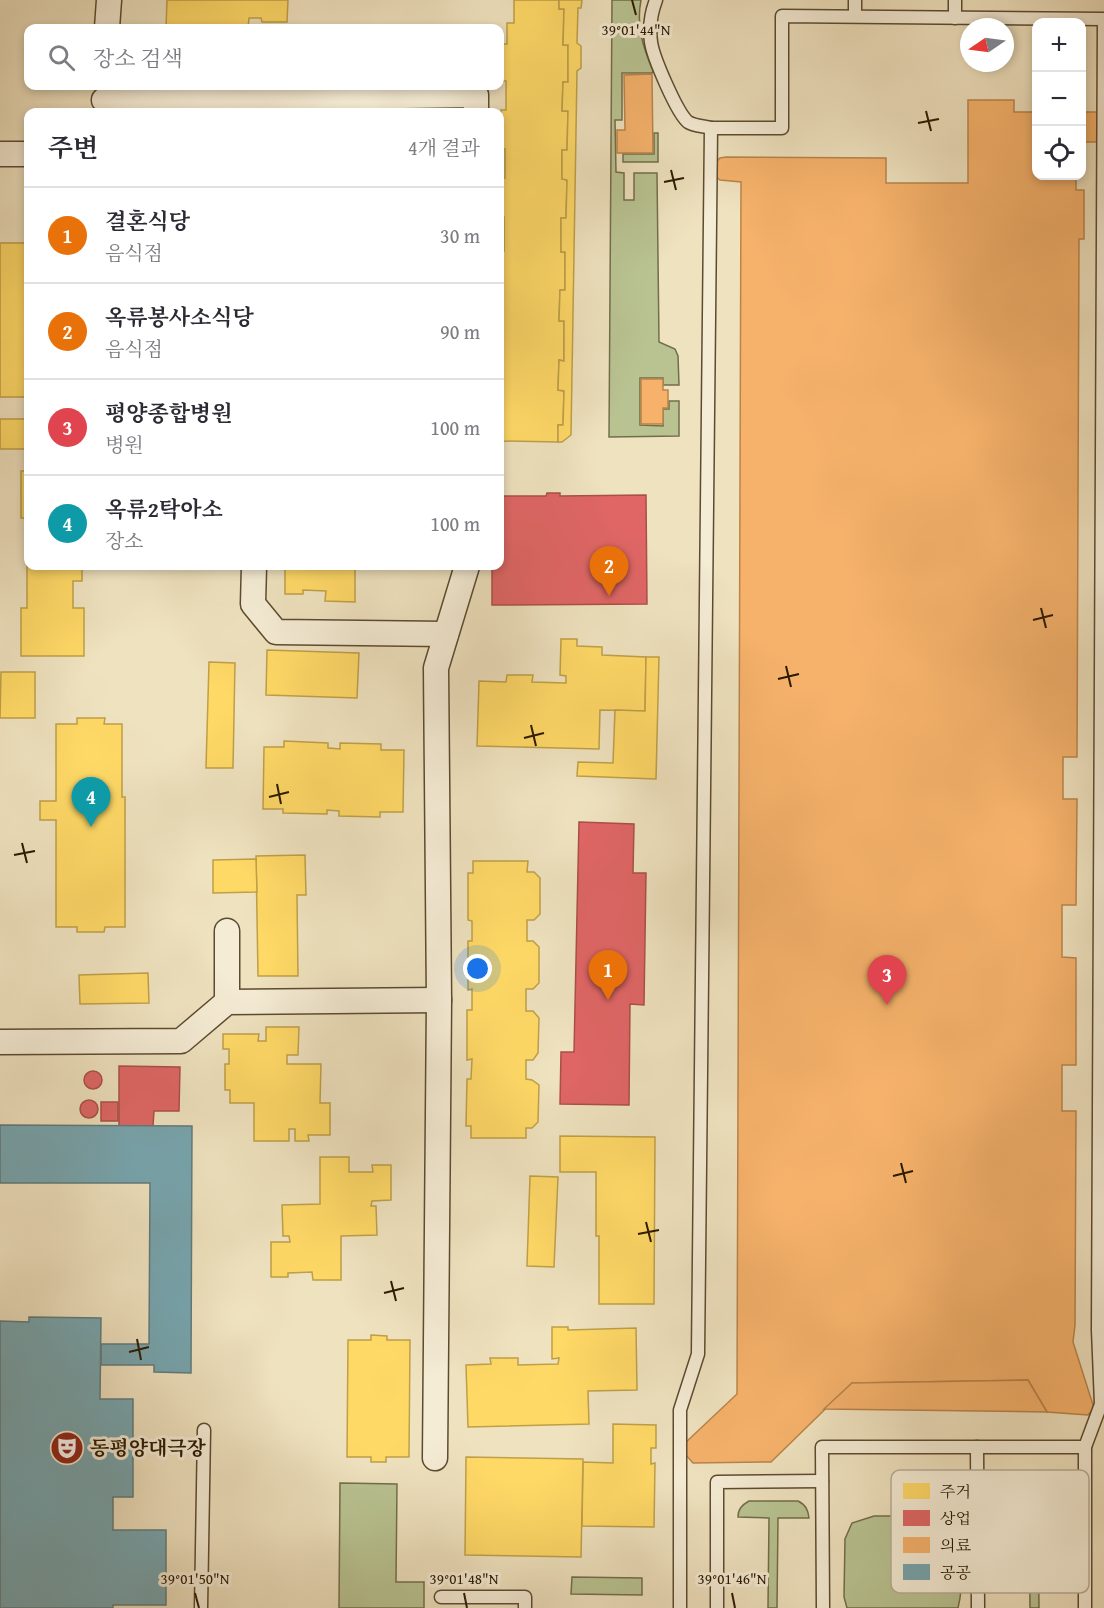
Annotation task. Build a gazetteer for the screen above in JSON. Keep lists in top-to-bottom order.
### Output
{
  "places": {
    "theatre": ["동평양대극장"]
  },
  "legend": [
    "주거",
    "상업",
    "의료",
    "공공"
  ],
  "north": "left",
  "page": {
    "map_buttons": ["+", "−"],
    "search": "장소 검색",
    "heading": ["주변", "4개 결과"],
    "list": [
      {
        "mark": "1",
        "name": "결혼식당",
        "note": "음식점",
        "value": "30 m"
      },
      {
        "mark": "2",
        "name": "옥류봉사소식당",
        "note": "음식점",
        "value": "90 m"
      },
      {
        "mark": "3",
        "name": "평양종합병원",
        "note": "병원",
        "value": "100 m"
      },
      {
        "mark": "4",
        "name": "옥류2탁아소",
        "note": "장소",
        "value": "100 m"
      }
    ],
    "pins": [
      "2",
      "4",
      "1",
      "3"
    ]
  },
  "coordinates": [
    "39°01'44\"N",
    "39°01'50\"N",
    "39°01'48\"N",
    "39°01'46\"N"
  ]
}
